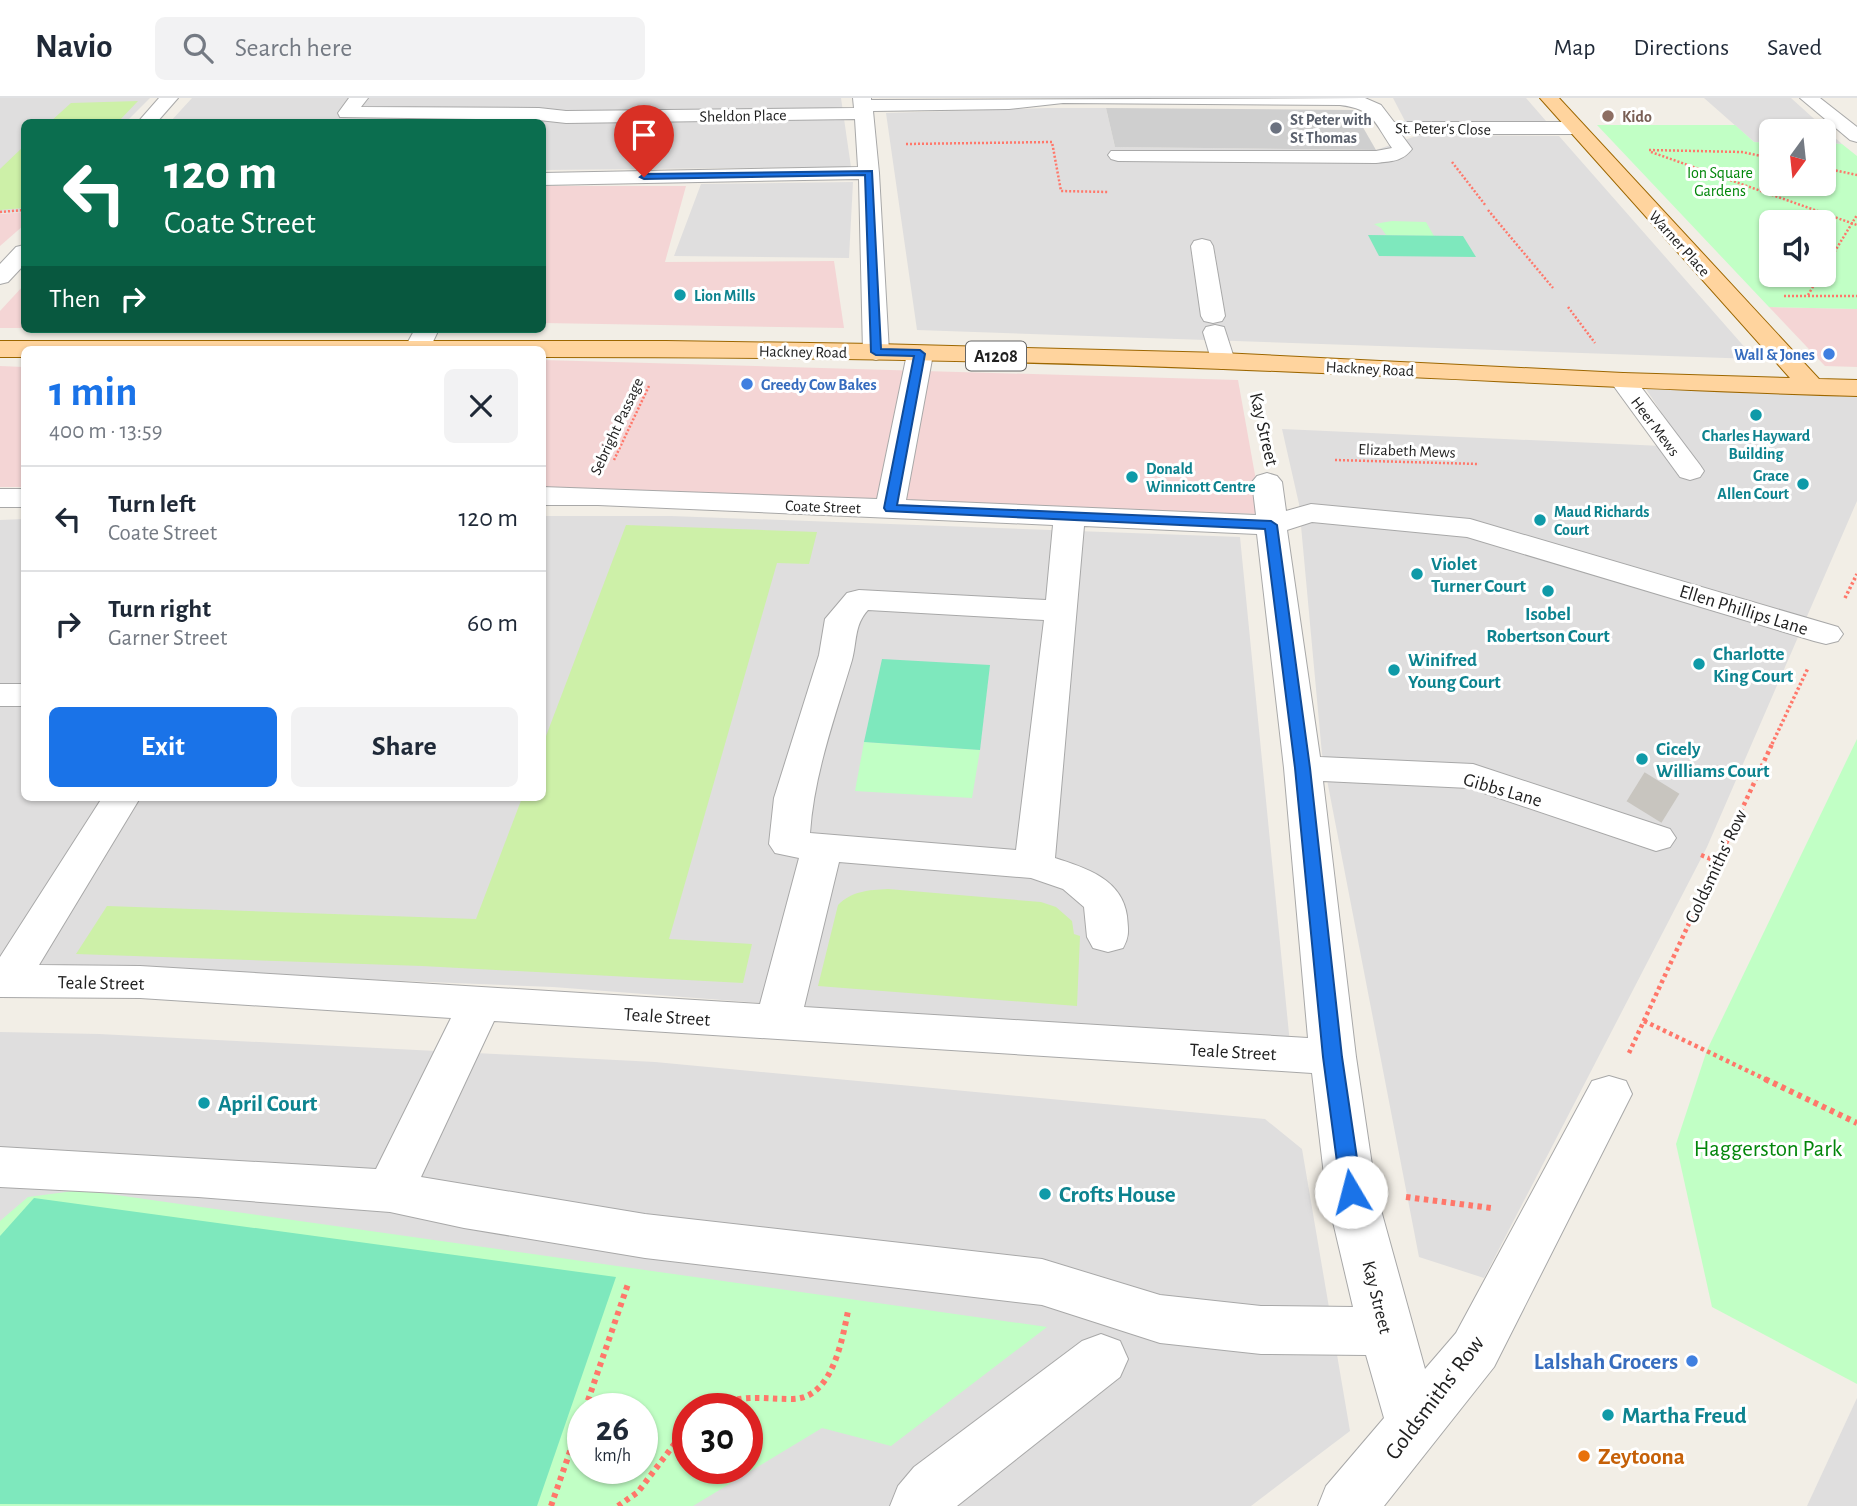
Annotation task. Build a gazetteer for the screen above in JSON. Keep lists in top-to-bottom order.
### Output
{
  "streets": {
    "main road": ["Warner Place", "Hackney Road", "A1208"],
    "street": [
      "Sheldon Place",
      "St. Peter's Close",
      "Heer Mews",
      "Kay Street",
      "Coate Street",
      "Ellen Phillips Lane",
      "Gibbs Lane",
      "Goldsmiths' Row",
      "Teale Street"
    ],
    "path": ["Sebright Passage", "Elizabeth Mews"]
  },
  "crossings": [
    ["Sheldon Place", "St. Peter's Close"],
    ["St. Peter's Close", "Warner Place"],
    ["Warner Place", "Hackney Road"],
    ["Hackney Road", "Heer Mews"],
    ["Sebright Passage", "Coate Street"],
    ["Kay Street", "Coate Street"],
    ["Kay Street", "Ellen Phillips Lane"],
    ["Kay Street", "Gibbs Lane"],
    ["Kay Street", "Goldsmiths' Row"],
    ["Kay Street", "Teale Street"],
    ["Coate Street", "Ellen Phillips Lane"],
    ["Ellen Phillips Lane", "Goldsmiths' Row"]
  ],
  "parks": ["Ion Square Gardens", "Haggerston Park"],
  "places": [
    "Kido",
    "St Peter with St Thomas",
    "Lion Mills",
    "Wall & Jones",
    "Greedy Cow Bakes",
    "Charles Hayward Building",
    "Donald Winnicott Centre",
    "Grace Allen Court",
    "Maud Richards Court",
    "Violet Turner Court",
    "Isobel Robertson Court",
    "Charlotte King Court",
    "Winifred Young Court",
    "Cicely Williams Court",
    "April Court",
    "Crofts House",
    "Lalshah Grocers",
    "Martha Freud",
    "Zeytoona"
  ],
  "north": "bottom",
  "page": {
    "header": "Navio",
    "search": "Search here",
    "nav": ["Map", "Directions", "Saved"],
    "turn": ["120 m", "Coate Street"],
    "then": "Then",
    "heading": ["1 min", "400 m · 13:59"],
    "list": [
      {
        "name": "Turn left",
        "note": "Coate Street",
        "value": "120 m"
      },
      {
        "name": "Turn right",
        "note": "Garner Street",
        "value": "60 m"
      }
    ],
    "buttons": ["Exit", "Share"],
    "speed": "26 km/h",
    "limit": "30"
  }
}
